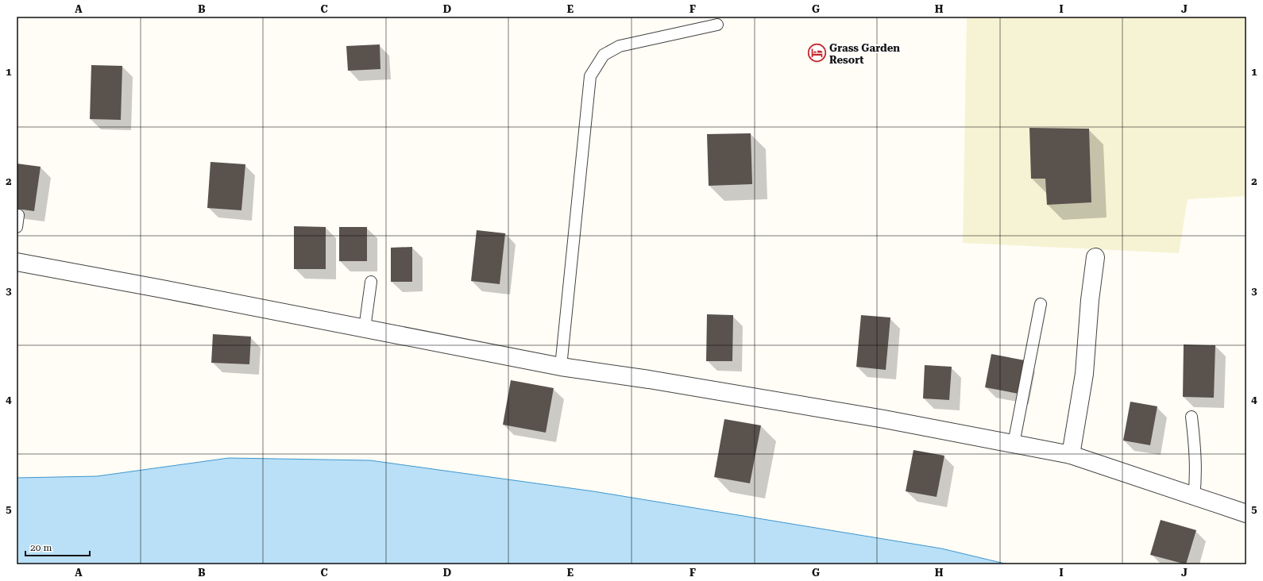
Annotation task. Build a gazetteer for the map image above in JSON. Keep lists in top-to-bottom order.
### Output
{
  "places": {
    "hotel": ["Grass Garden Resort"]
  },
  "scale_bar": "20 m",
  "grid": {
    "columns": [
      "A",
      "B",
      "C",
      "D",
      "E",
      "F",
      "G",
      "H",
      "I",
      "J"
    ],
    "rows": [
      "1",
      "2",
      "3",
      "4",
      "5"
    ]
  }
}
